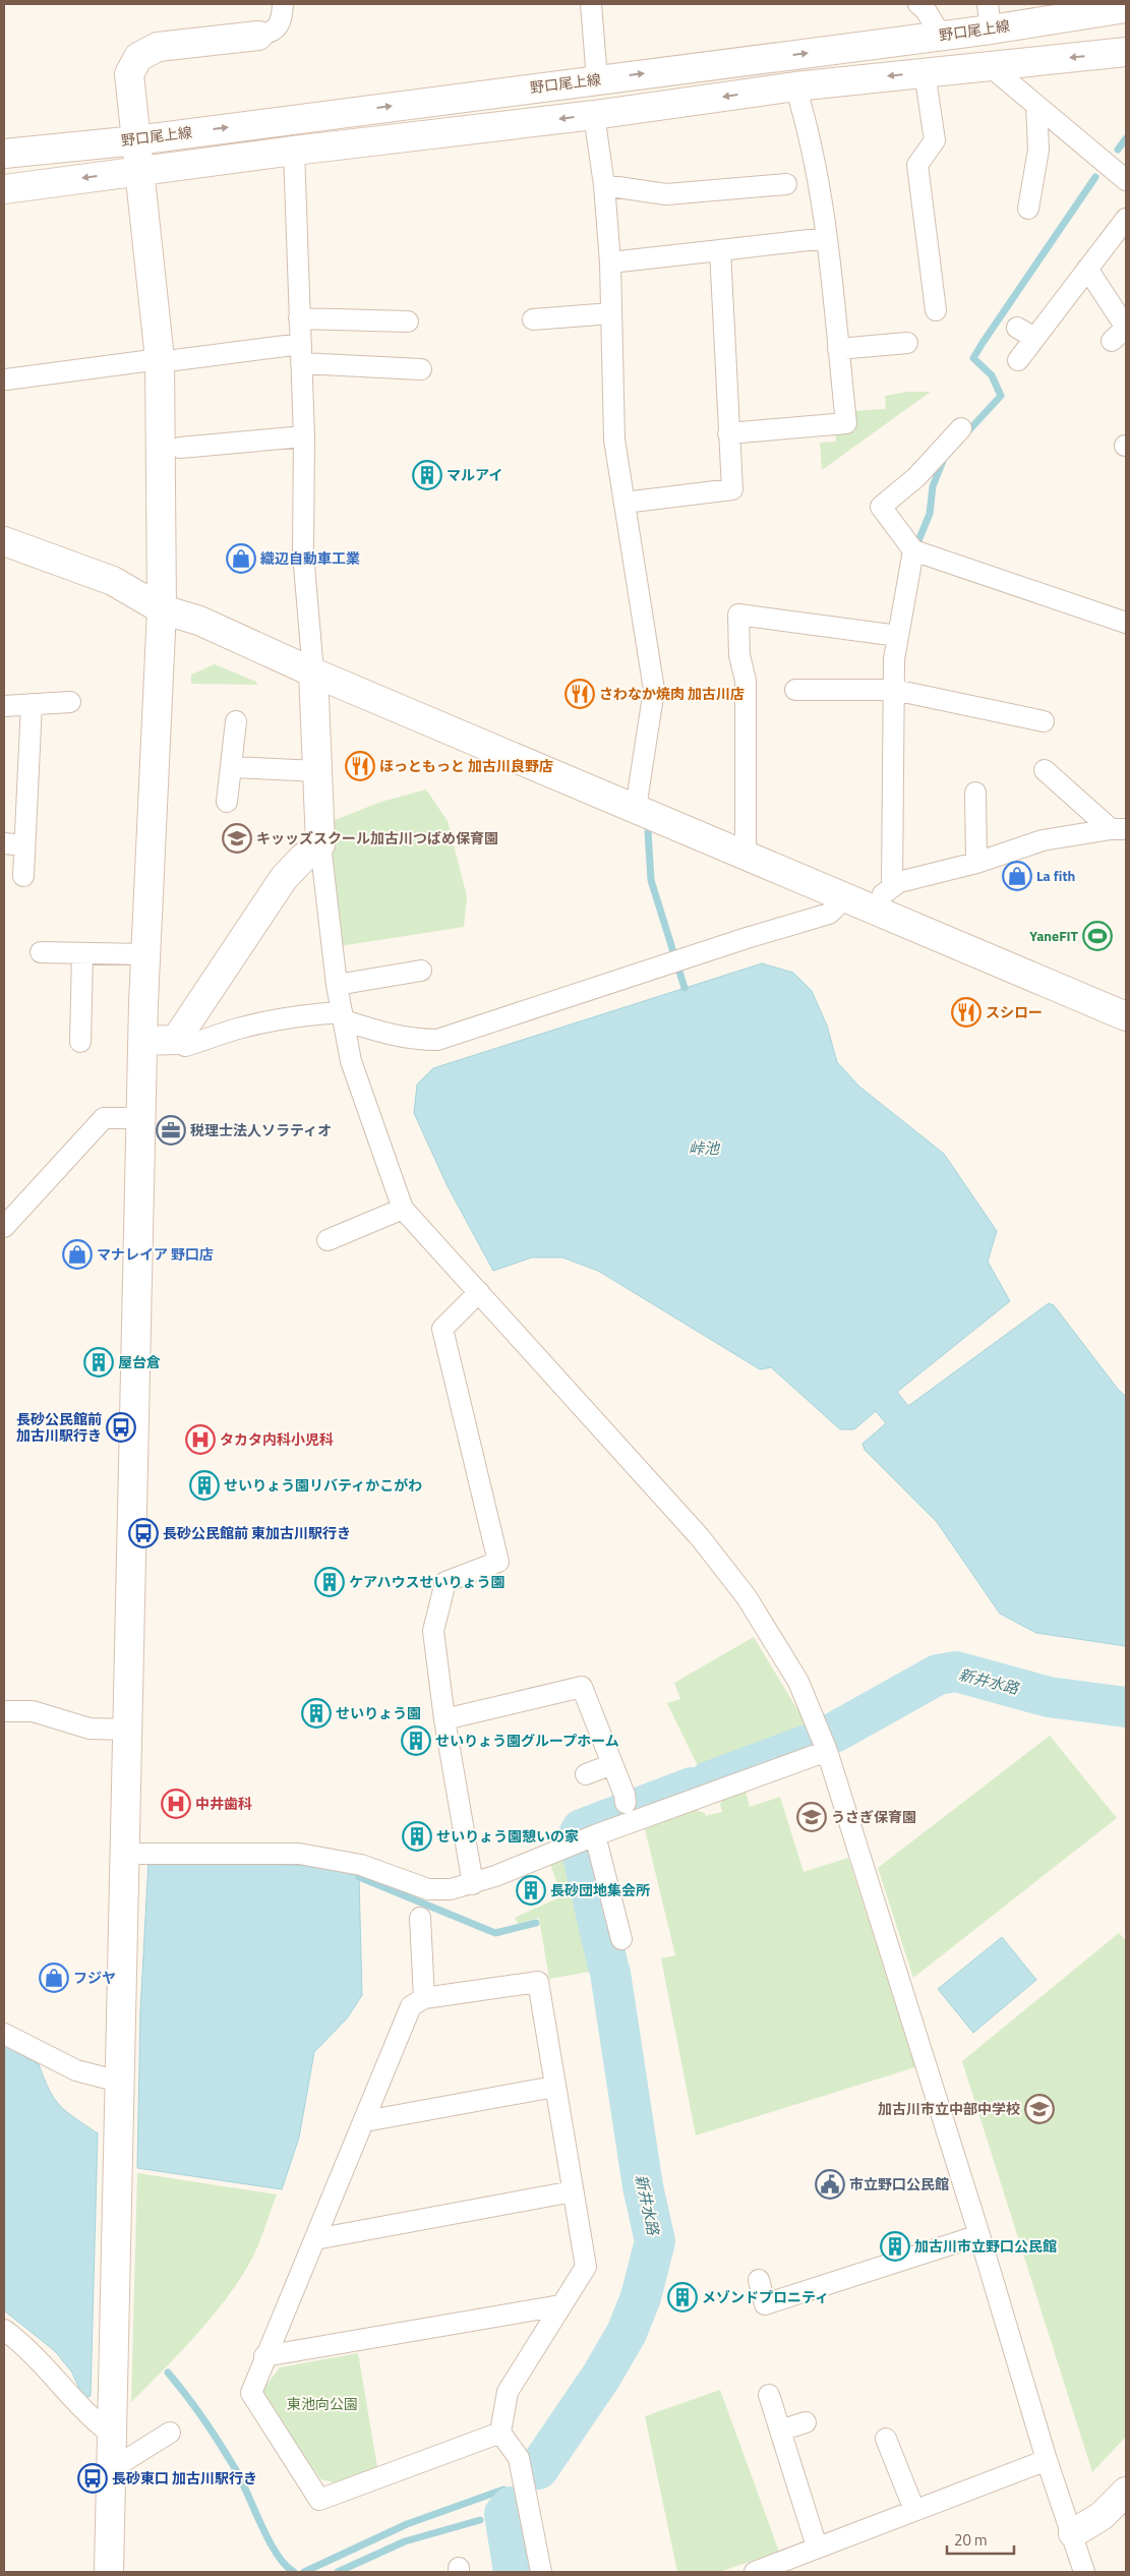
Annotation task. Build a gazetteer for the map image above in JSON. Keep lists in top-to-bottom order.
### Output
{
  "streets": {
    "street": ["野口尾上線"]
  },
  "water": ["峠池", "新井水路"],
  "parks": ["東池向公園"],
  "places": {
    "building": [
      "マルアイ",
      "屋台倉",
      "せいりょう園リバティかこがわ",
      "ケアハウスせいりょう園",
      "せいりょう園",
      "せいりょう園グループホーム",
      "せいりょう園憩いの家",
      "長砂団地集会所",
      "加古川市立野口公民館",
      "メゾンドプロニティ"
    ],
    "shop": [
      "織辺自動車工業",
      "La fith",
      "マナレイア 野口店",
      "フジヤ"
    ],
    "restaurant": ["さわなか焼肉 加古川店", "ほっともっと 加古川良野店", "スシロー"],
    "school or university": ["キッッズスクール加古川つばめ保育園", "うさぎ保育園", "加古川市立中部中学校"],
    "sports": ["YaneFIT"],
    "office": ["税理士法人ソラティオ"],
    "bus stop": ["長砂公民館前 加古川駅行き", "長砂公民館前 東加古川駅行き", "長砂東口 加古川駅行き"],
    "hospital": ["タカタ内科小児科", "中井歯科"],
    "public building": ["市立野口公民館"]
  },
  "scale_bar": "20 m"
}
